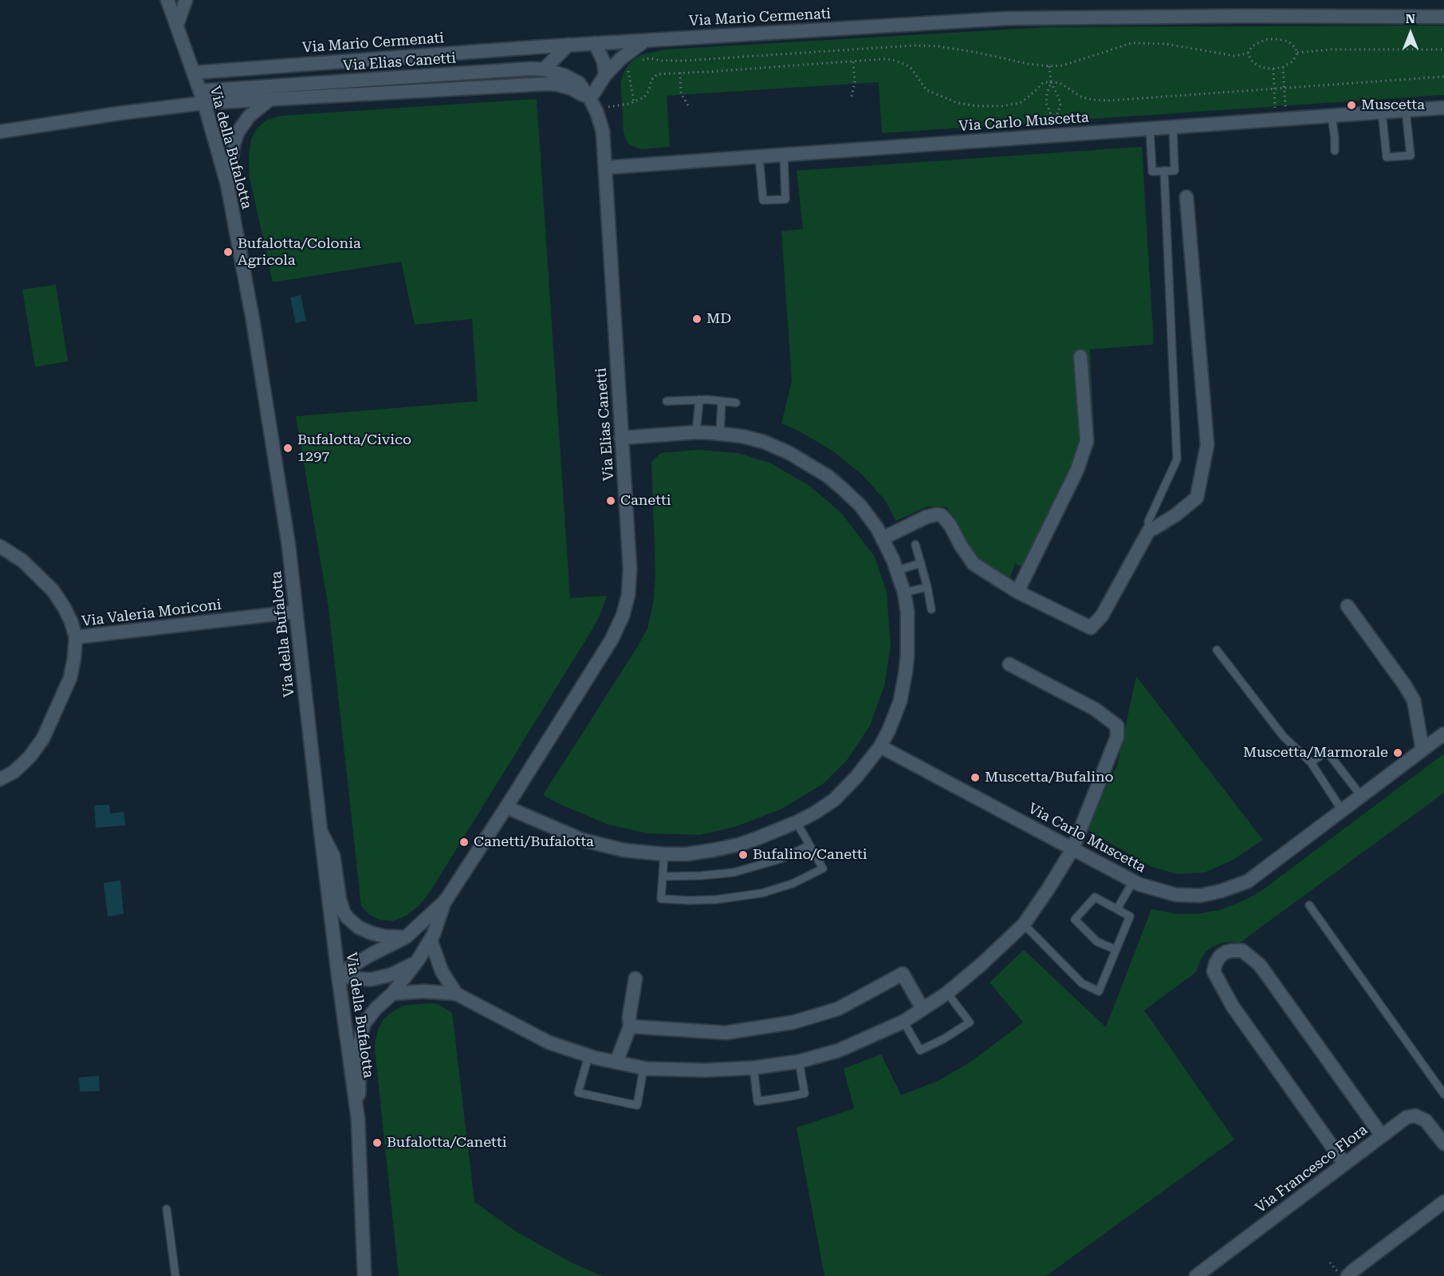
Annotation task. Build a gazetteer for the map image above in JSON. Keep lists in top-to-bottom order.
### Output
{
  "streets": {
    "street": [
      "Via Mario Cermenati",
      "Via Elias Canetti",
      "Via Carlo Muscetta",
      "Via della Bufalotta",
      "Via Valeria Moriconi",
      "Via Francesco Flora"
    ]
  },
  "crossings": [
    ["Via Mario Cermenati", "Via della Bufalotta"],
    ["Via Elias Canetti", "Via Carlo Muscetta"],
    ["Via Elias Canetti", "Via della Bufalotta"],
    ["Via della Bufalotta", "Via Valeria Moriconi"]
  ],
  "places": [
    "Muscetta",
    "Bufalotta/Colonia Agricola",
    "MD",
    "Bufalotta/Civico 1297",
    "Canetti",
    "Muscetta/Marmorale",
    "Muscetta/Bufalino",
    "Canetti/Bufalotta",
    "Bufalino/Canetti",
    "Bufalotta/Canetti"
  ],
  "north": "top"
}
